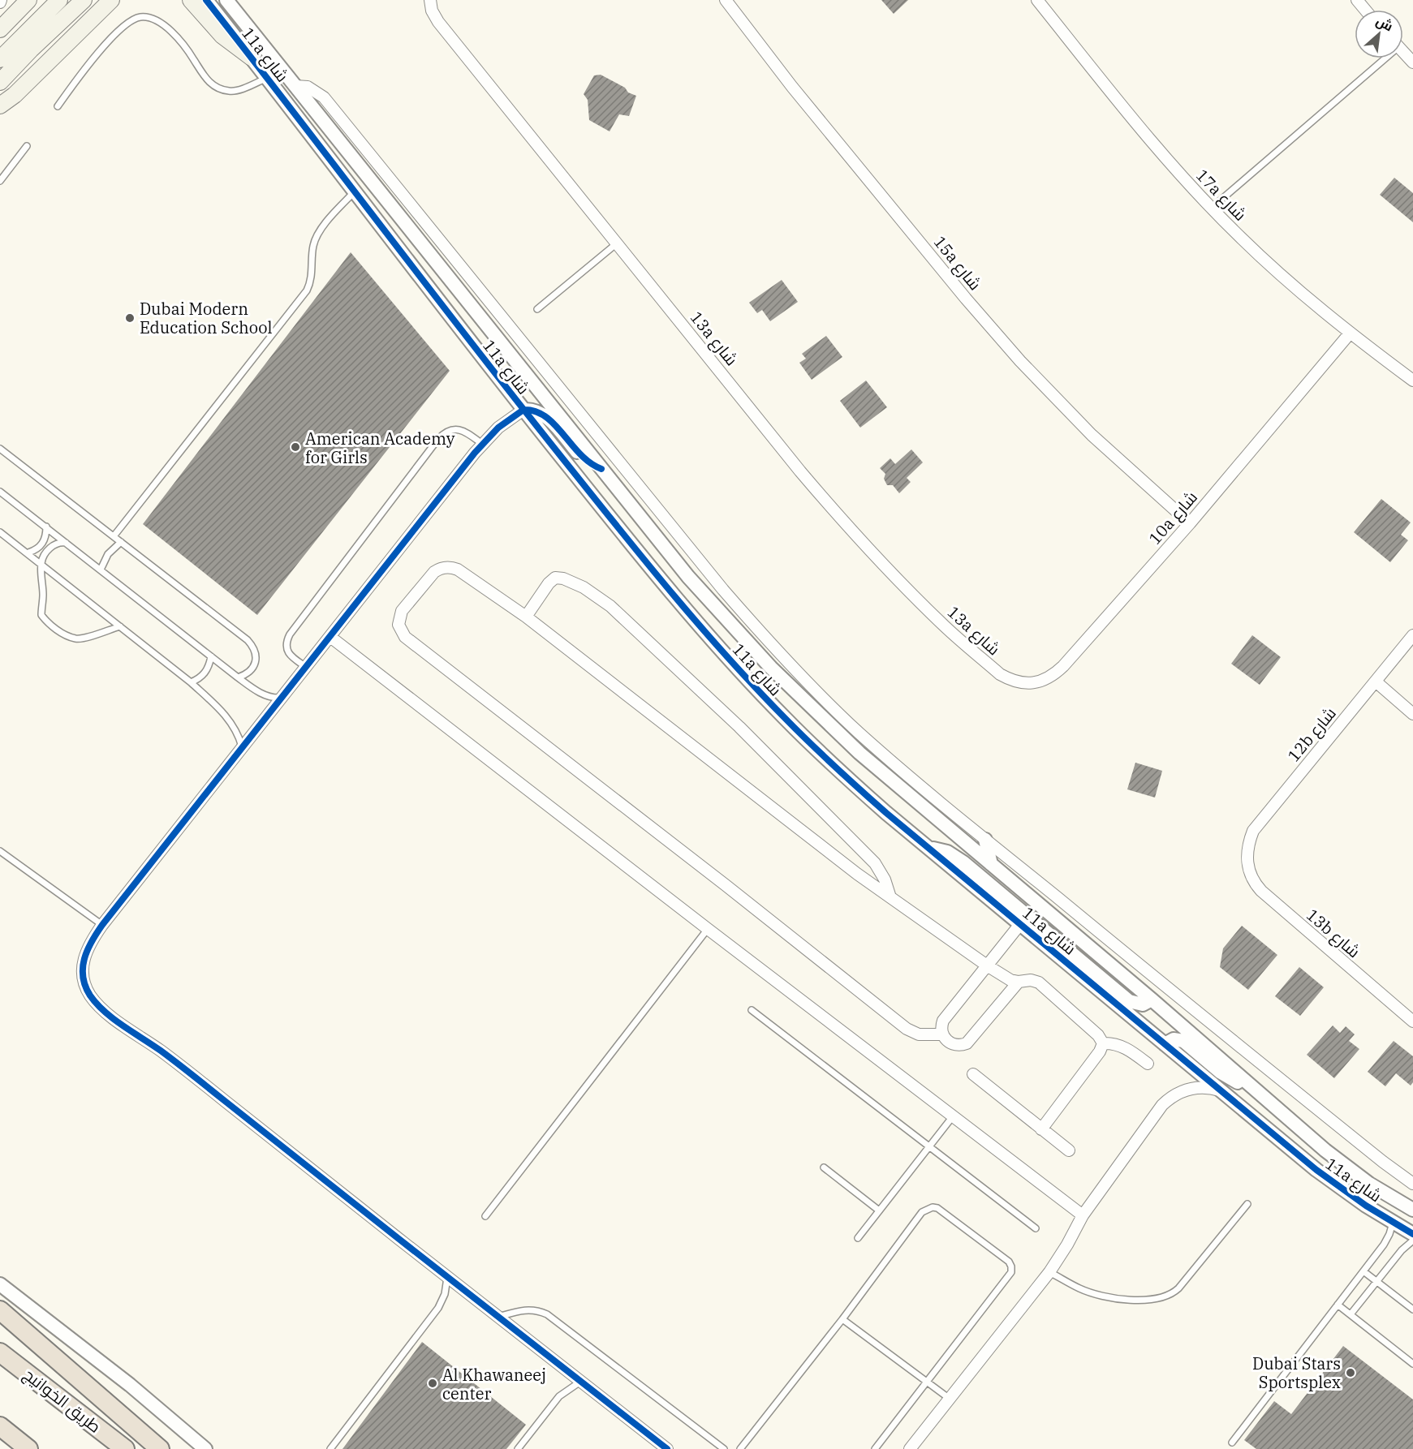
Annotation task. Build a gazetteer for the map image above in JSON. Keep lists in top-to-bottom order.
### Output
{
  "streets": {
    "highway": ["طريق الخوانيج"],
    "street": [
      "11a شارع",
      "17a شارع",
      "15a شارع",
      "13a شارع",
      "10a شارع",
      "12b شارع",
      "13b شارع"
    ]
  },
  "crossings": [
    ["17a شارع", "10a شارع"],
    ["15a شارع", "10a شارع"],
    ["13a شارع", "10a شارع"],
    ["12b شارع", "13b شارع"]
  ],
  "places": [
    "Dubai Modern Education School",
    "American Academy for Girls",
    "Dubai Stars Sportsplex",
    "Al Khawaneej center"
  ],
  "north": "top right"
}
